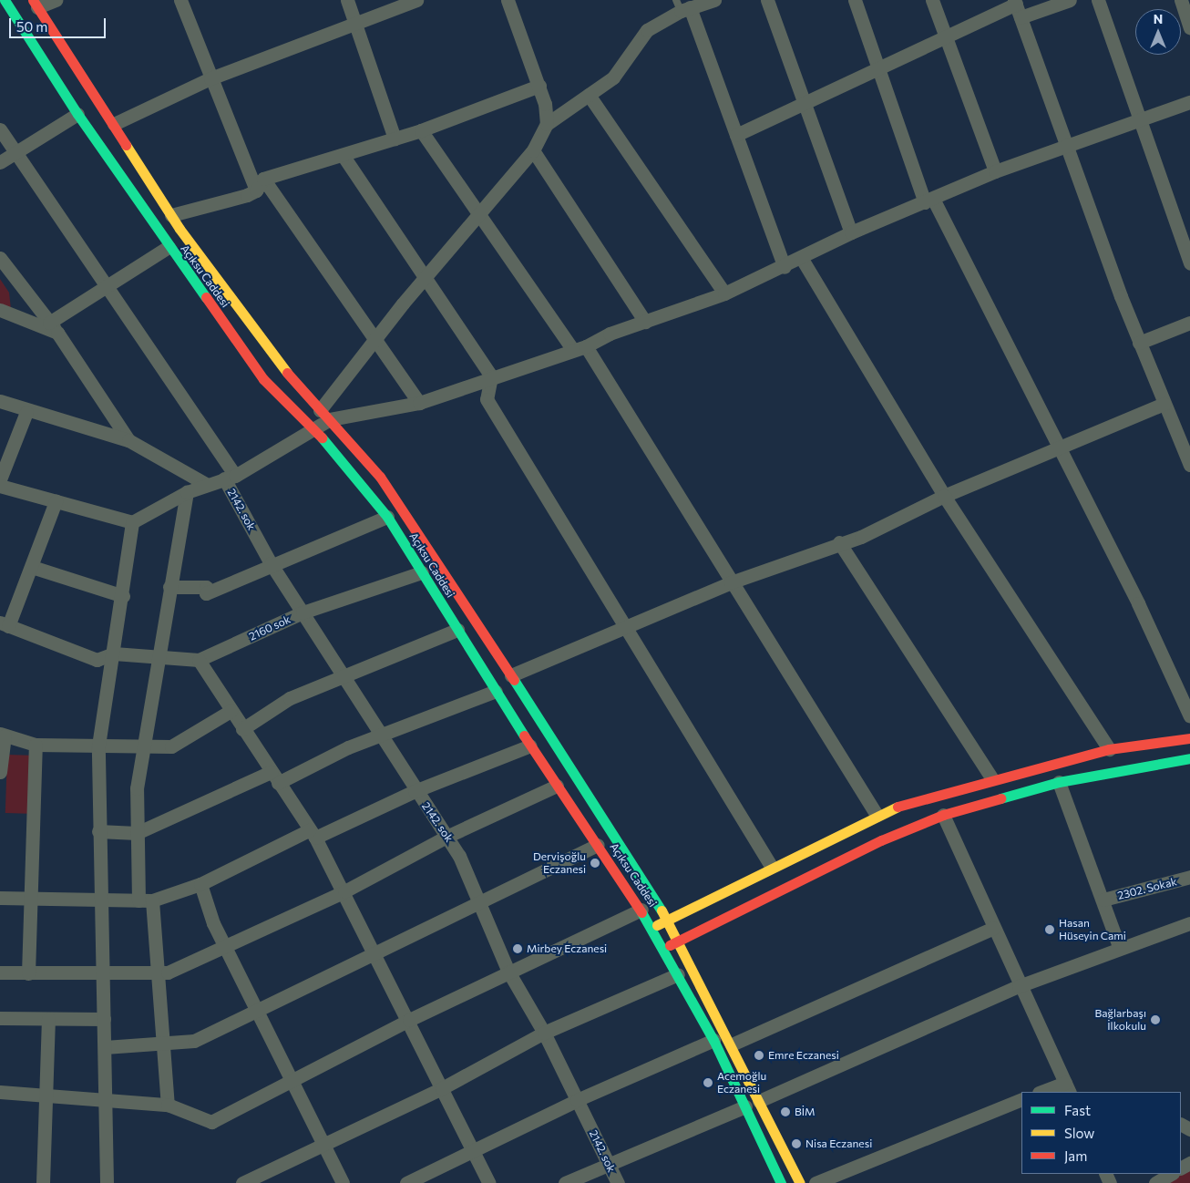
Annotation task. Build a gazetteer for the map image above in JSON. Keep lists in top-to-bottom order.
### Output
{
  "streets": {
    "main road": ["Açıksu Caddesi"],
    "street": ["2142. sok", "2160 sok", "2302. Sokak"]
  },
  "crossings": [
    ["Açıksu Caddesi", "2160 sok"],
    ["2142. sok", "2160 sok"]
  ],
  "places": [
    "Dervişoğlu Eczanesi",
    "Hasan Hüseyin Cami",
    "Mirbey Eczanesi",
    "Bağlarbaşı İlkokulu",
    "Emre Eczanesi",
    "Acemoğlu Eczanesi",
    "BİM",
    "Nisa Eczanesi"
  ],
  "legend": ["Fast", "Slow", "Jam"],
  "scale_bar": "50 m",
  "north": "top"
}
